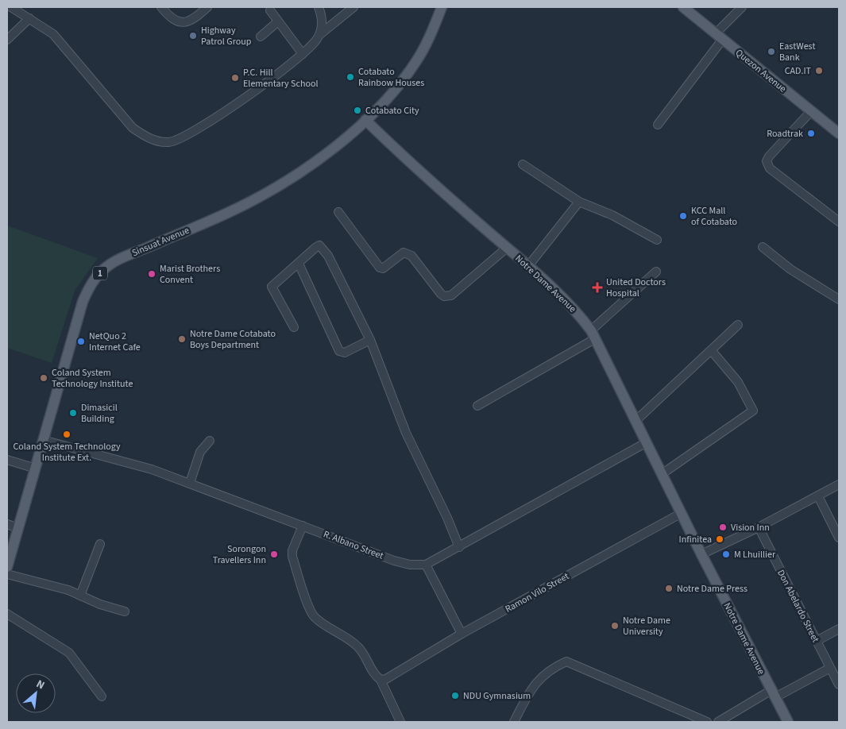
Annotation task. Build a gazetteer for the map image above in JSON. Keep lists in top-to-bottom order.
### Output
{
  "streets": {
    "main road": [
      "Quezon Avenue",
      "Sinsuat Avenue",
      "1",
      "Notre Dame Avenue"
    ],
    "street": ["R. Albano Street", "Ramon Vilo Street", "Don Abelardo Street"]
  },
  "crossings": [
    ["Sinsuat Avenue", "Notre Dame Avenue"],
    ["Sinsuat Avenue", "R. Albano Street"],
    ["Notre Dame Avenue", "R. Albano Street"],
    ["Notre Dame Avenue", "Ramon Vilo Street"]
  ],
  "places": {
    "other": [
      "Highway Patrol Group",
      "EastWest Bank",
      "CAD.IT",
      "Cotabato Rainbow Houses",
      "P.C. Hill Elementary School",
      "Cotabato City",
      "Roadtrak",
      "KCC Mall of Cotabato",
      "Marist Brothers Convent",
      "Notre Dame Cotabato Boys Department",
      "NetQuo 2 Internet Cafe",
      "Coland System Technology Institute",
      "Dimasicil Building",
      "Coland System Technology Institute Ext.",
      "Vision Inn",
      "Infinitea",
      "Sorongon Travellers Inn",
      "M Lhuillier",
      "Notre Dame Press",
      "Notre Dame University",
      "NDU Gymnasium"
    ],
    "health": ["United Doctors Hospital"]
  },
  "north": "top right"
}
